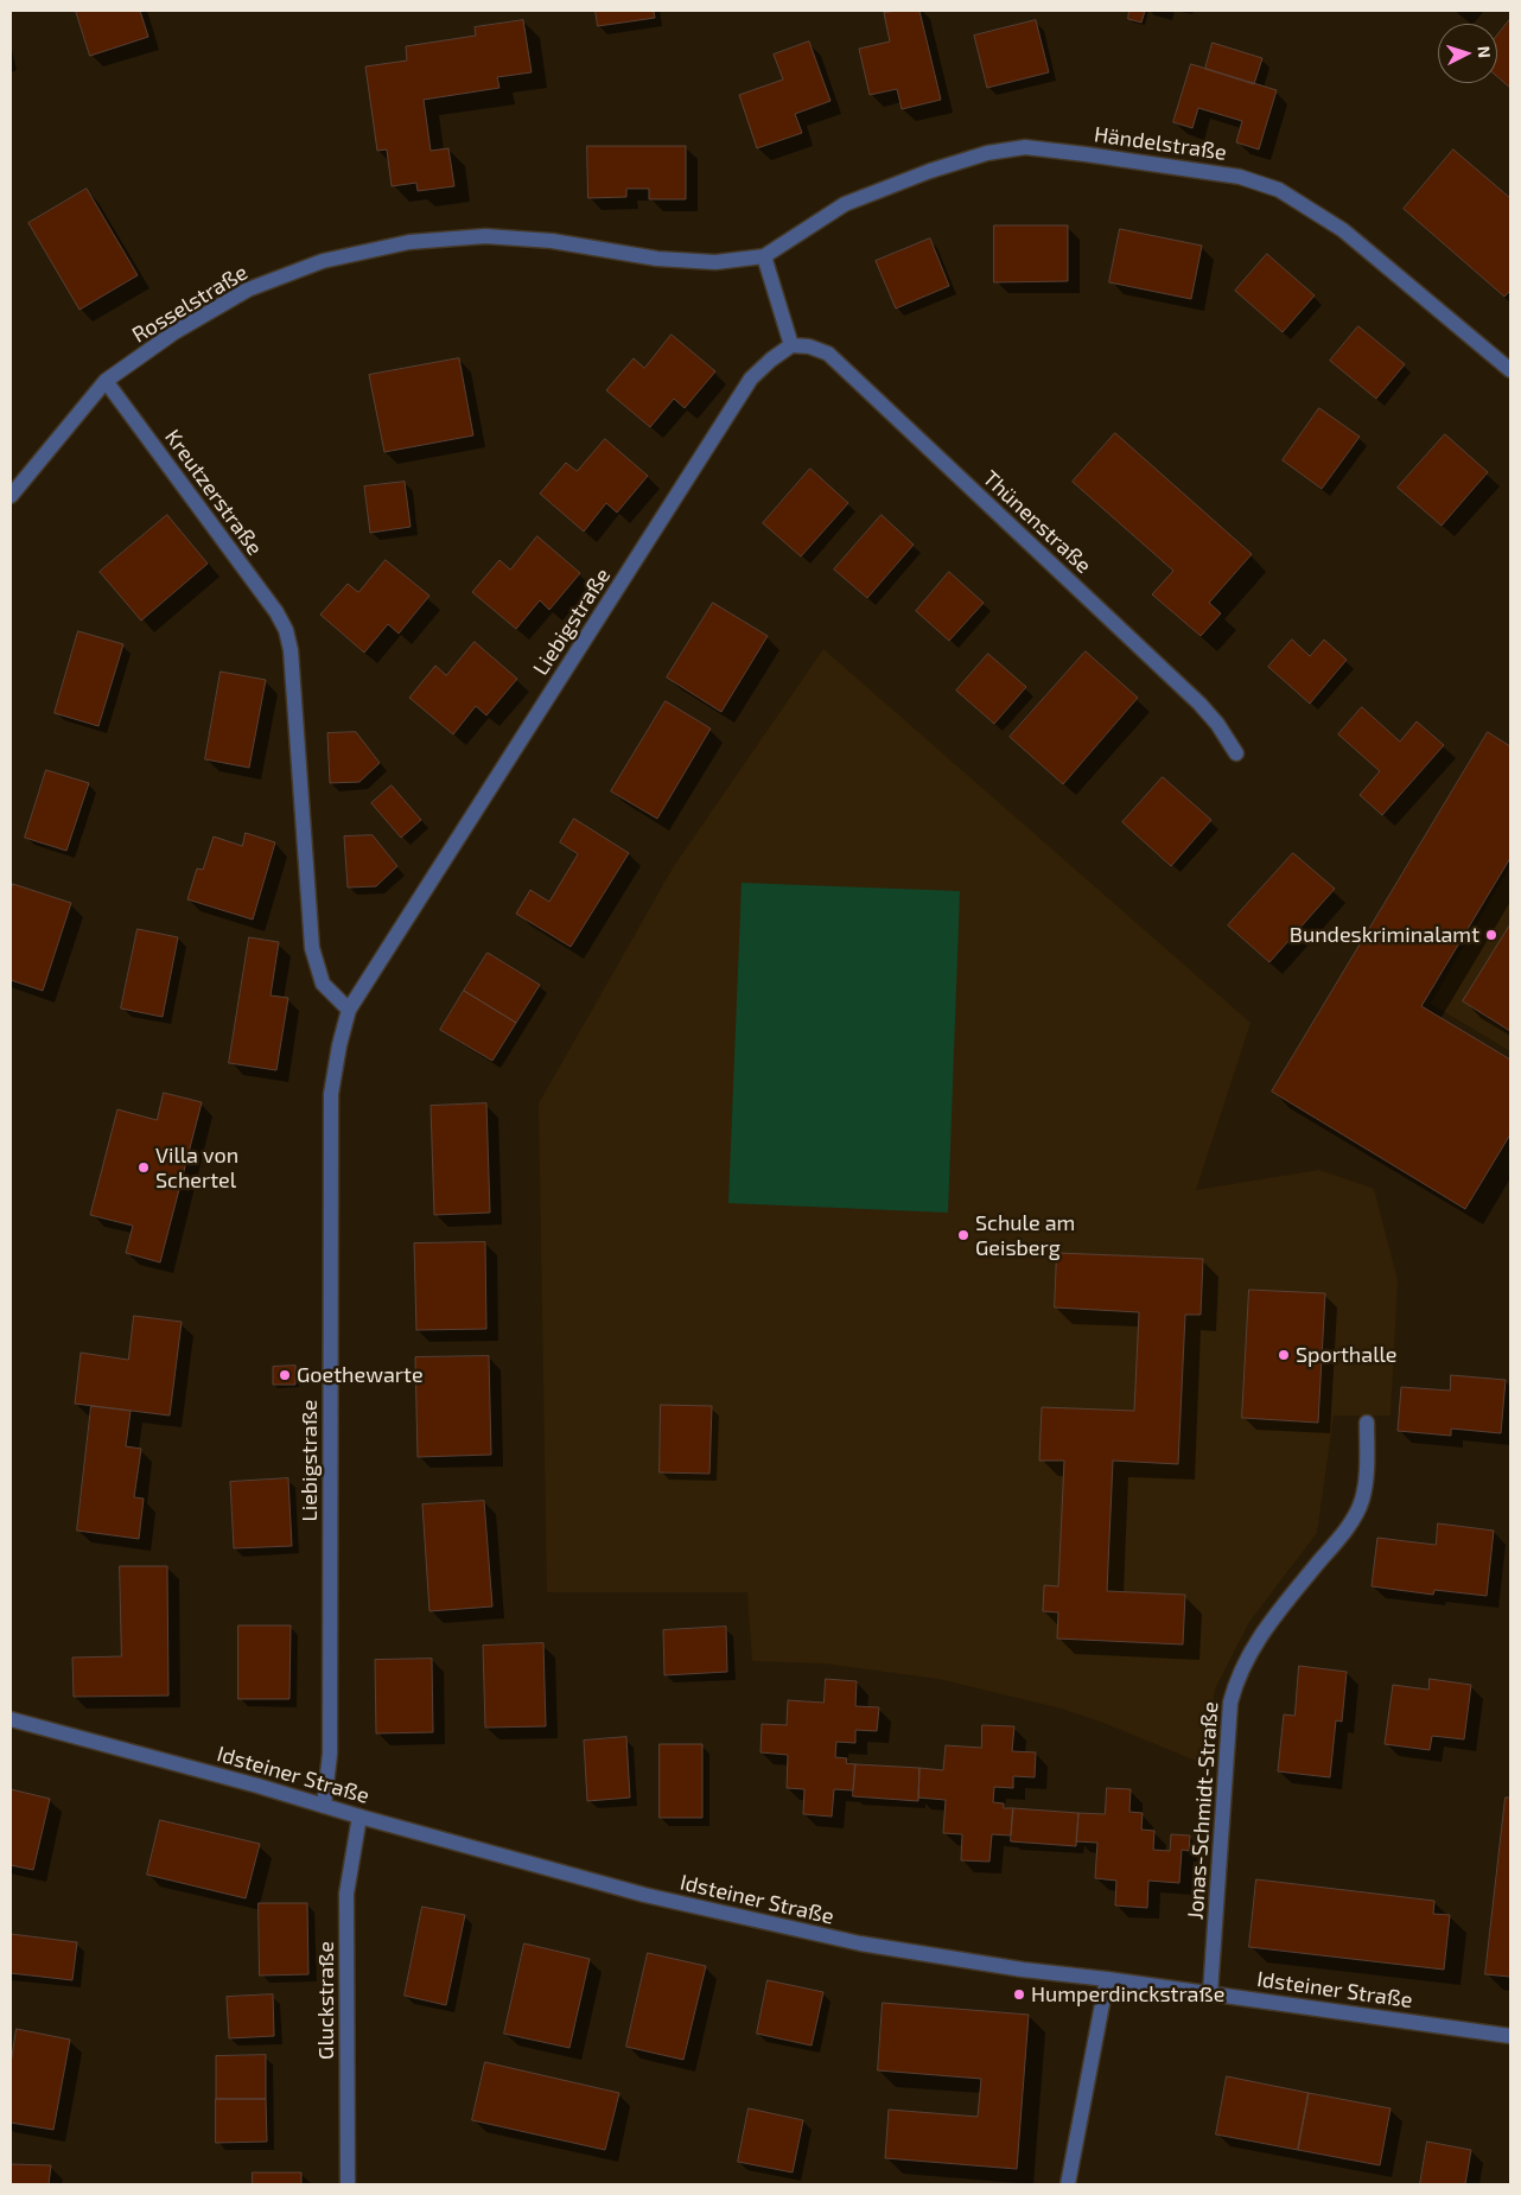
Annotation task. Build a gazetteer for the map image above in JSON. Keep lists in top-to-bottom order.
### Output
{
  "streets": {
    "street": [
      "Händelstraße",
      "Rosselstraße",
      "Kreutzerstraße",
      "Thünenstraße",
      "Liebigstraße",
      "Idsteiner Straße",
      "Jonas-Schmidt-Straße",
      "Gluckstraße"
    ]
  },
  "crossings": [
    ["Händelstraße", "Rosselstraße"],
    ["Rosselstraße", "Kreutzerstraße"],
    ["Kreutzerstraße", "Liebigstraße"],
    ["Thünenstraße", "Liebigstraße"],
    ["Liebigstraße", "Idsteiner Straße"],
    ["Idsteiner Straße", "Jonas-Schmidt-Straße"],
    ["Idsteiner Straße", "Gluckstraße"]
  ],
  "places": [
    "Bundeskriminalamt",
    "Villa von Schertel",
    "Schule am Geisberg",
    "Sporthalle",
    "Goethewarte",
    "Humperdinckstraße"
  ],
  "north": "right"
}
